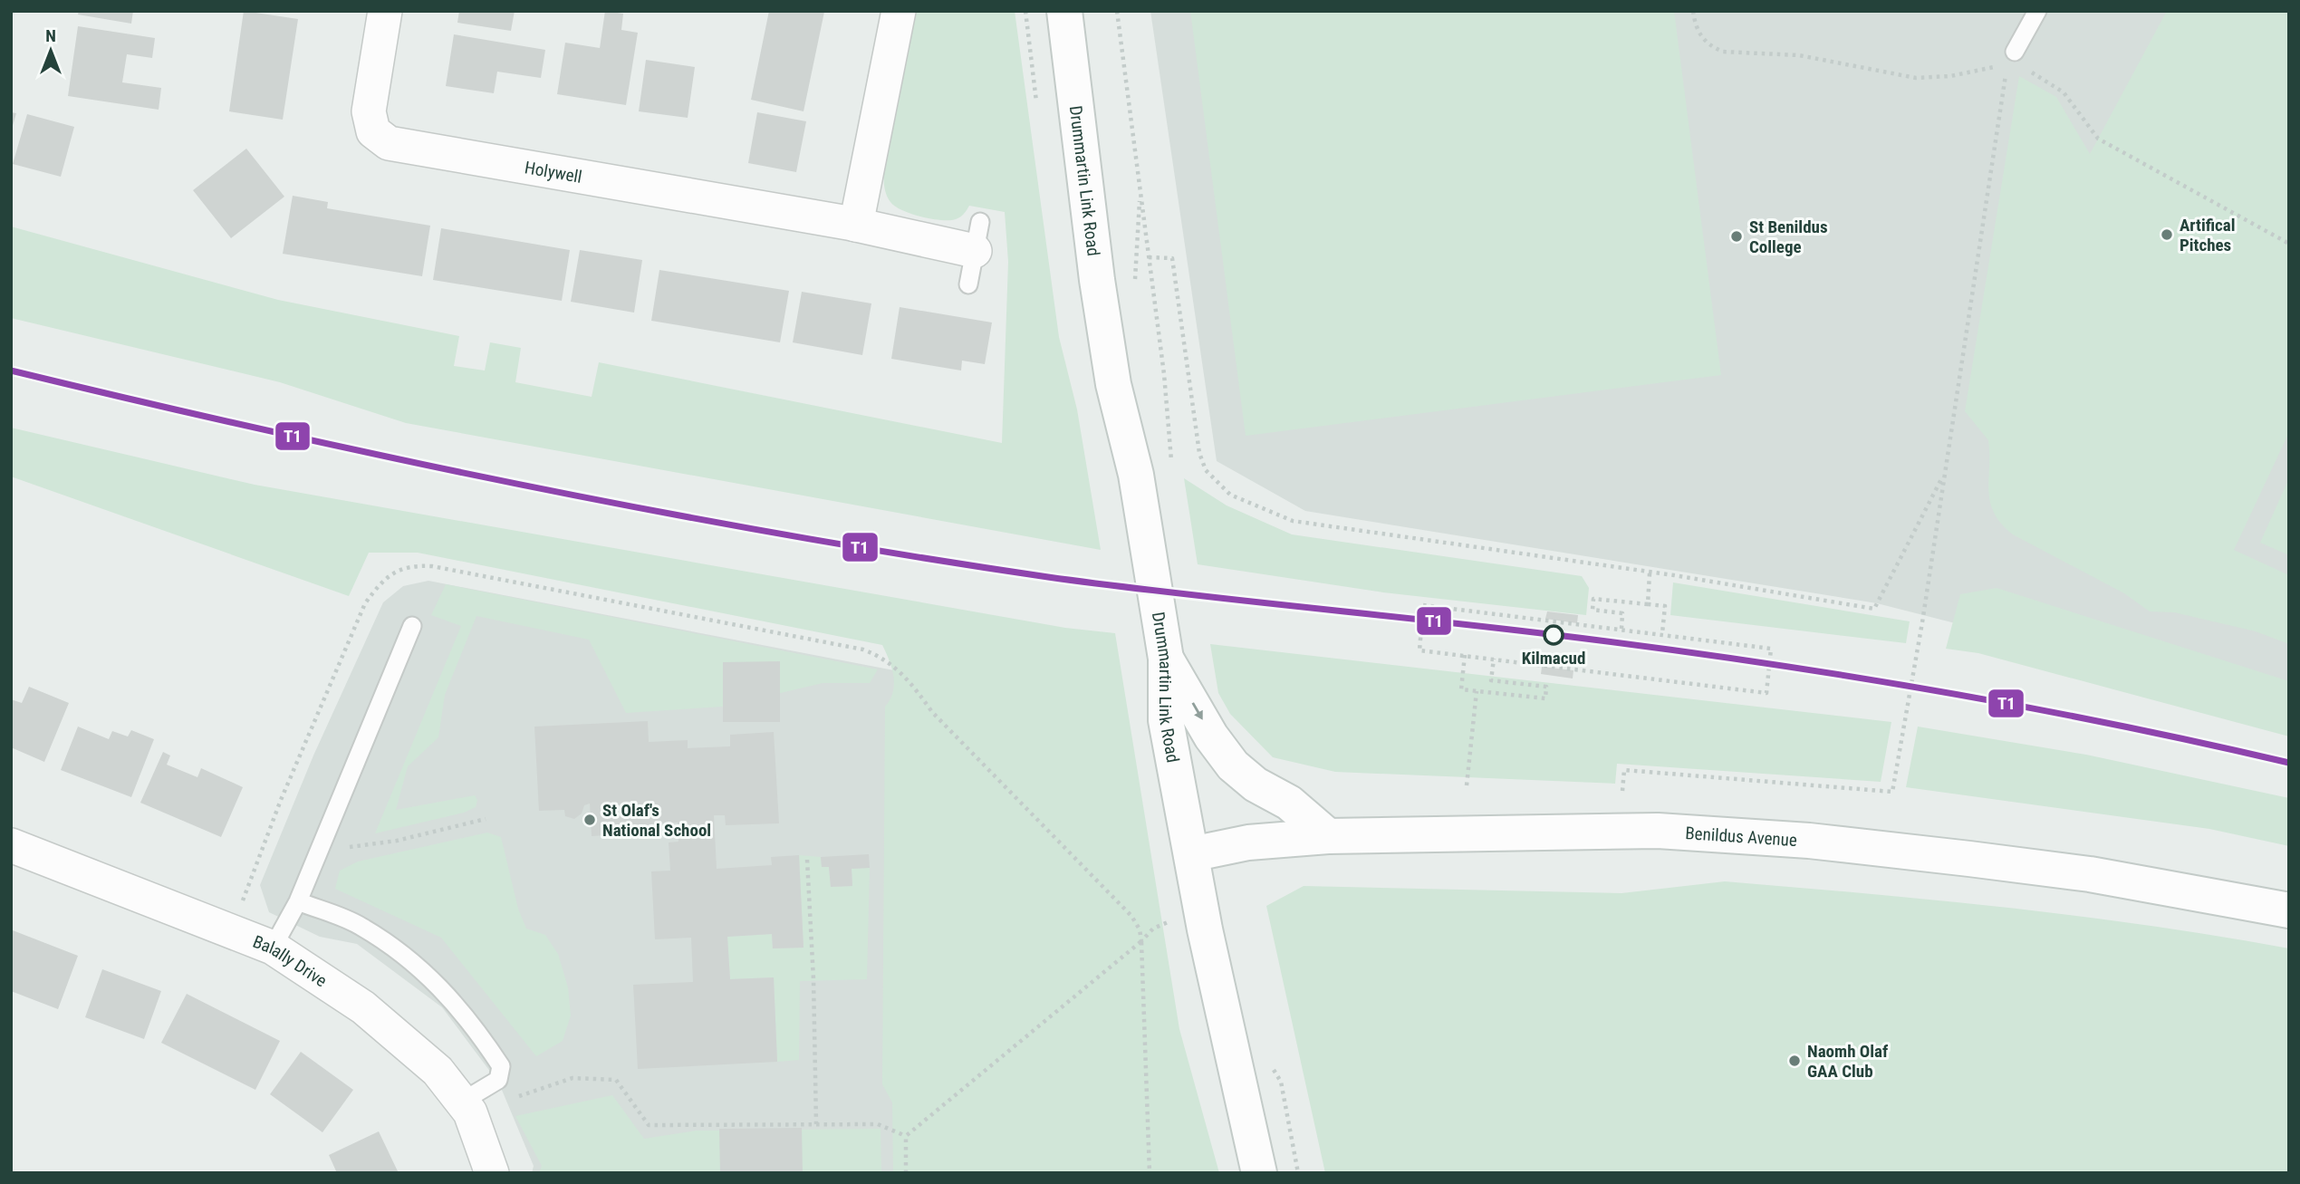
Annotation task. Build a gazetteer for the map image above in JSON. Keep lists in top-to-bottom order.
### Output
{
  "streets": {
    "street": [
      "Holywell",
      "Drummartin Link Road",
      "Benildus Avenue",
      "Balally Drive"
    ]
  },
  "crossings": [
    ["Drummartin Link Road", "Benildus Avenue"]
  ],
  "places": [
    "Artifical Pitches",
    "St Benildus College",
    "Kilmacud",
    "St Olaf's National School",
    "Naomh Olaf GAA Club"
  ],
  "lines": ["transit line T1"],
  "north": "top"
}
